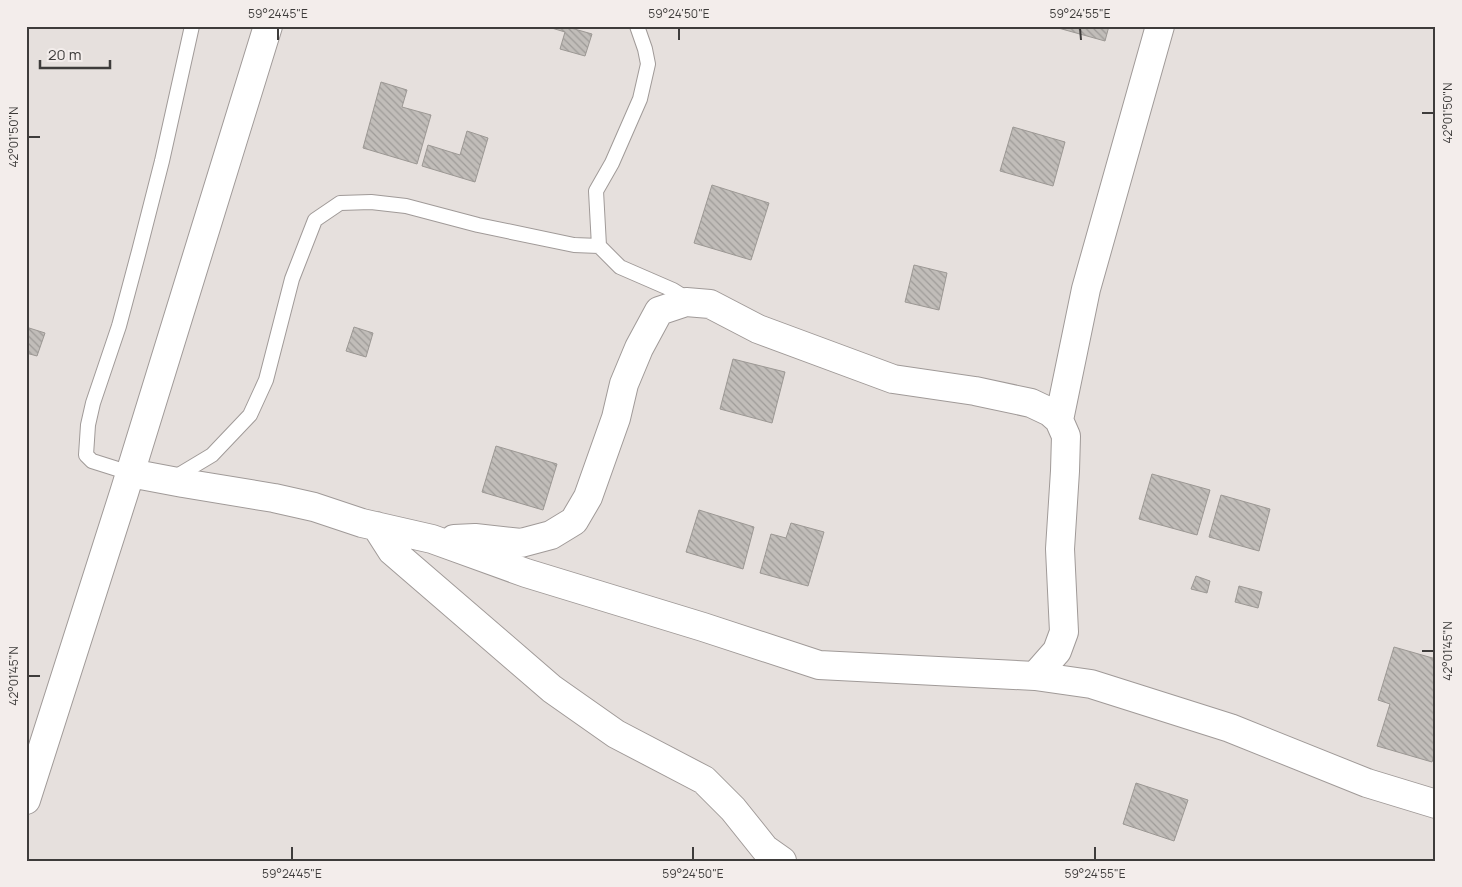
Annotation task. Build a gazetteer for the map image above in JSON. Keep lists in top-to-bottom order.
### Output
{
  "scale_bar": "20 m",
  "coordinates": [
    "59°24'45\"E",
    "59°24'50\"E",
    "59°24'55\"E",
    "42°01'50\"N",
    "42°01'45\"N"
  ]
}
